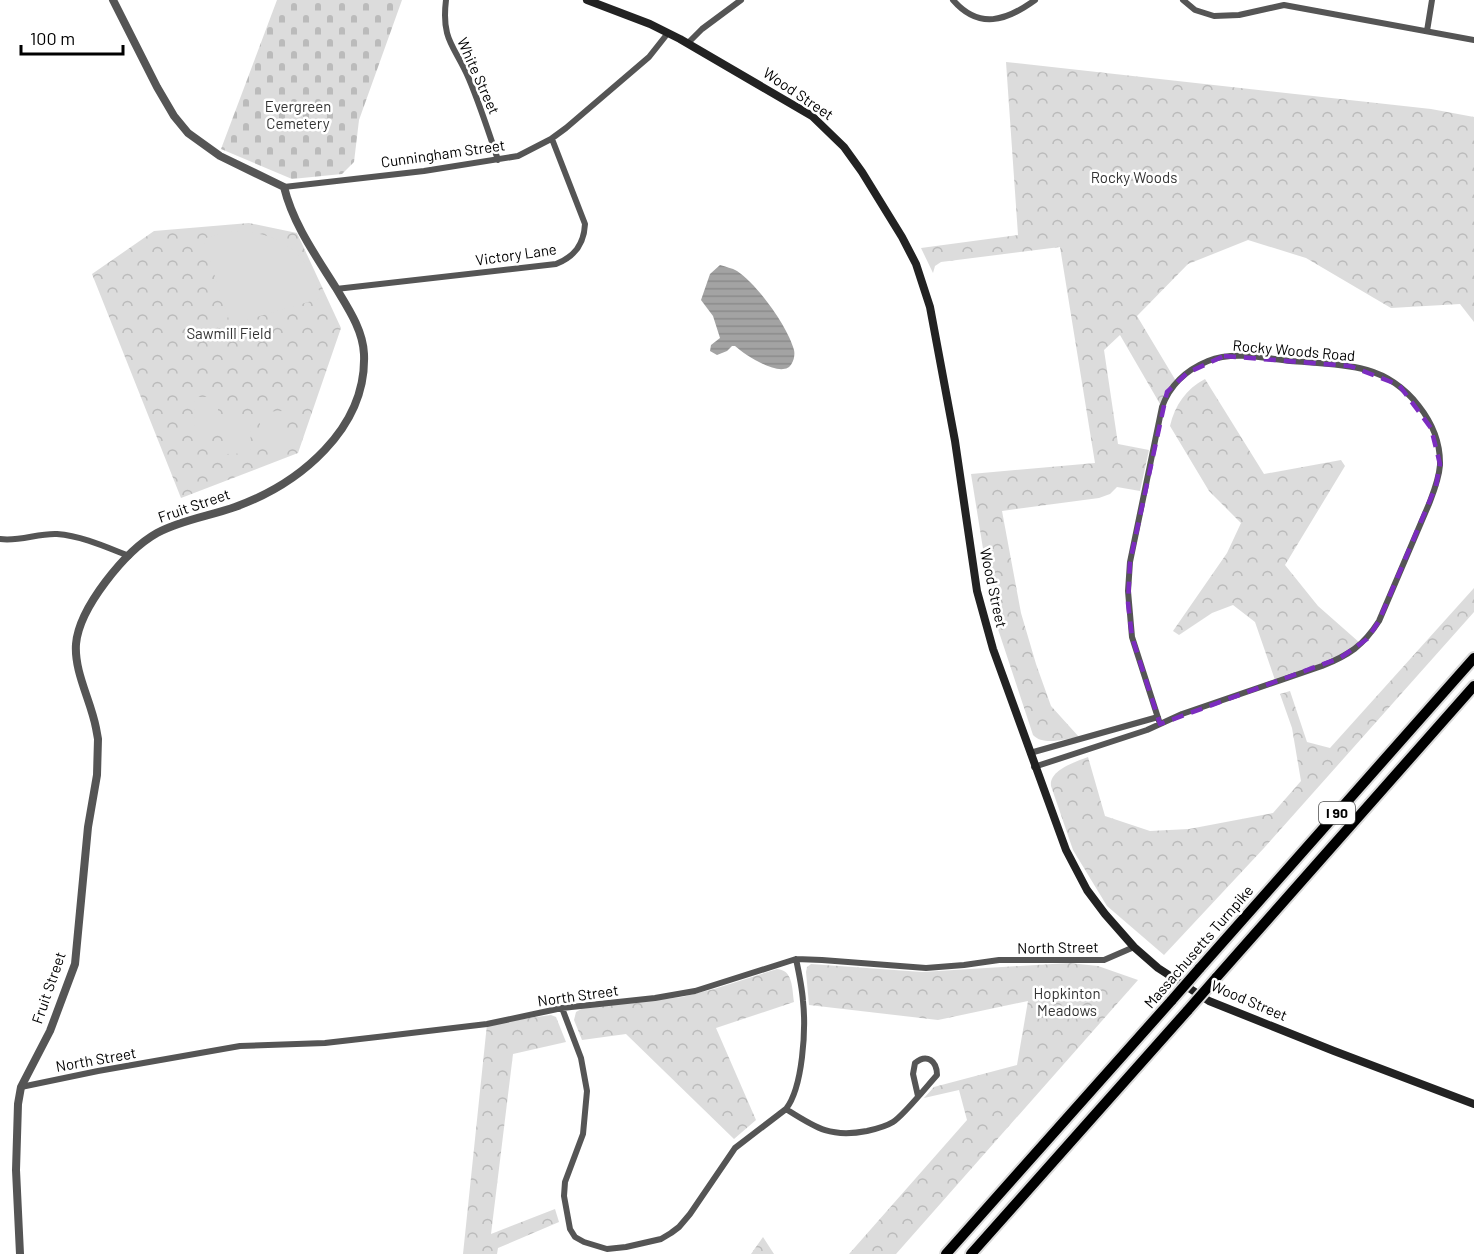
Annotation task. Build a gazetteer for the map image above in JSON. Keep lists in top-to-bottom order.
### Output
{
  "streets": {
    "highway": ["I 90", "Massachusetts Turnpike"],
    "main road": ["Wood Street"],
    "street": [
      "White Street",
      "Cunningham Street",
      "Victory Lane",
      "Rocky Woods Road",
      "Fruit Street",
      "North Street"
    ]
  },
  "crossings": [
    ["White Street", "Cunningham Street"],
    ["Wood Street", "Cunningham Street"],
    ["Wood Street", "Rocky Woods Road"],
    ["Wood Street", "North Street"],
    ["Cunningham Street", "Victory Lane"],
    ["Cunningham Street", "Fruit Street"],
    ["Victory Lane", "Fruit Street"],
    ["Fruit Street", "North Street"]
  ],
  "parks": [
    "Evergreen Cemetery",
    "Rocky Woods",
    "Sawmill Field",
    "Hopkinton Meadows"
  ],
  "scale_bar": "100 m"
}
